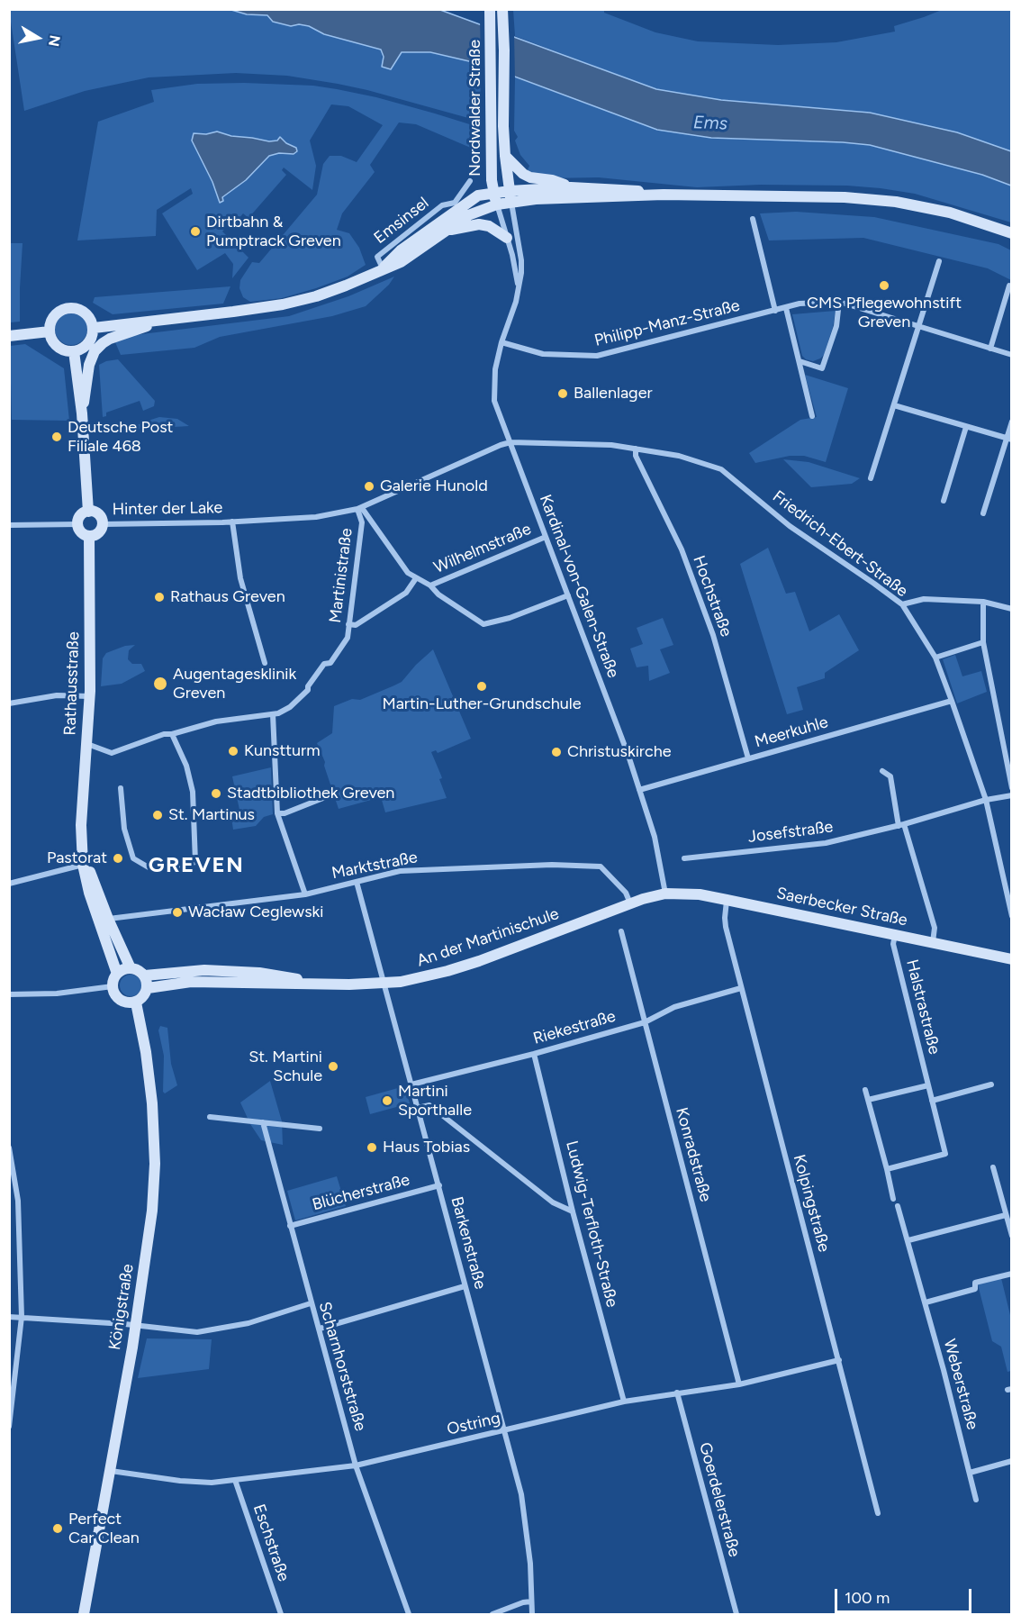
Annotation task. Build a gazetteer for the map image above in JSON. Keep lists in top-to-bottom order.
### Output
{
  "streets": {
    "street": [
      "Nordwalder Straße",
      "Emsinsel",
      "Philipp-Manz-Straße",
      "Hinter der Lake",
      "Friedrich-Ebert-Straße",
      "Wilhelmstraße",
      "Martinistraße",
      "Kardinal-von-Galen-Straße",
      "Hochstraße",
      "Rathausstraße",
      "Meerkuhle",
      "Josefstraße",
      "Marktstraße",
      "Saerbecker Straße",
      "An der Martinischule",
      "Halstrastraße",
      "Riekestraße",
      "Konradstraße",
      "Blücherstraße",
      "Kolpingstraße",
      "Ludwig-Terfloth-Straße",
      "Barkenstraße",
      "Königstraße",
      "Scharnhorststraße",
      "Weberstraße",
      "Ostring",
      "Goerdelerstraße",
      "Eschstraße"
    ]
  },
  "crossings": [
    ["Nordwalder Straße", "Kardinal-von-Galen-Straße"],
    ["Philipp-Manz-Straße", "Kardinal-von-Galen-Straße"],
    ["Hinter der Lake", "Martinistraße"],
    ["Hinter der Lake", "Rathausstraße"],
    ["Friedrich-Ebert-Straße", "Martinistraße"],
    ["Friedrich-Ebert-Straße", "Kardinal-von-Galen-Straße"],
    ["Friedrich-Ebert-Straße", "Hochstraße"],
    ["Friedrich-Ebert-Straße", "Meerkuhle"],
    ["Friedrich-Ebert-Straße", "Josefstraße"],
    ["Wilhelmstraße", "Kardinal-von-Galen-Straße"],
    ["Martinistraße", "Kardinal-von-Galen-Straße"],
    ["Martinistraße", "Rathausstraße"],
    ["Kardinal-von-Galen-Straße", "Meerkuhle"],
    ["Kardinal-von-Galen-Straße", "Saerbecker Straße"],
    ["Kardinal-von-Galen-Straße", "An der Martinischule"],
    ["Hochstraße", "Meerkuhle"],
    ["Marktstraße", "An der Martinischule"],
    ["Marktstraße", "Barkenstraße"],
    ["Saerbecker Straße", "An der Martinischule"],
    ["Saerbecker Straße", "Halstrastraße"],
    ["Saerbecker Straße", "Kolpingstraße"],
    ["An der Martinischule", "Barkenstraße"],
    ["An der Martinischule", "Königstraße"],
    ["Riekestraße", "Konradstraße"],
    ["Riekestraße", "Kolpingstraße"],
    ["Riekestraße", "Ludwig-Terfloth-Straße"],
    ["Riekestraße", "Barkenstraße"],
    ["Konradstraße", "Ostring"],
    ["Blücherstraße", "Barkenstraße"],
    ["Blücherstraße", "Scharnhorststraße"],
    ["Kolpingstraße", "Ostring"],
    ["Ludwig-Terfloth-Straße", "Ostring"],
    ["Barkenstraße", "Ostring"],
    ["Königstraße", "Ostring"],
    ["Scharnhorststraße", "Ostring"],
    ["Ostring", "Goerdelerstraße"],
    ["Ostring", "Eschstraße"]
  ],
  "districts": ["GREVEN"],
  "water": ["Ems"],
  "places": [
    "Dirtbahn & Pumptrack Greven",
    "CMS Pflegewohnstift Greven",
    "Ballenlager",
    "Deutsche Post Filiale 468",
    "Galerie Hunold",
    "Rathaus Greven",
    "Augentagesklinik Greven",
    "Martin-Luther-Grundschule",
    "Kunstturm",
    "Christuskirche",
    "Stadtbibliothek Greven",
    "St. Martinus",
    "Pastorat",
    "Wacław Ceglewski",
    "St. Martini Schule",
    "Martini Sporthalle",
    "Haus Tobias",
    "Perfect Car Clean"
  ],
  "scale_bar": "100 m",
  "north": "right"
}
